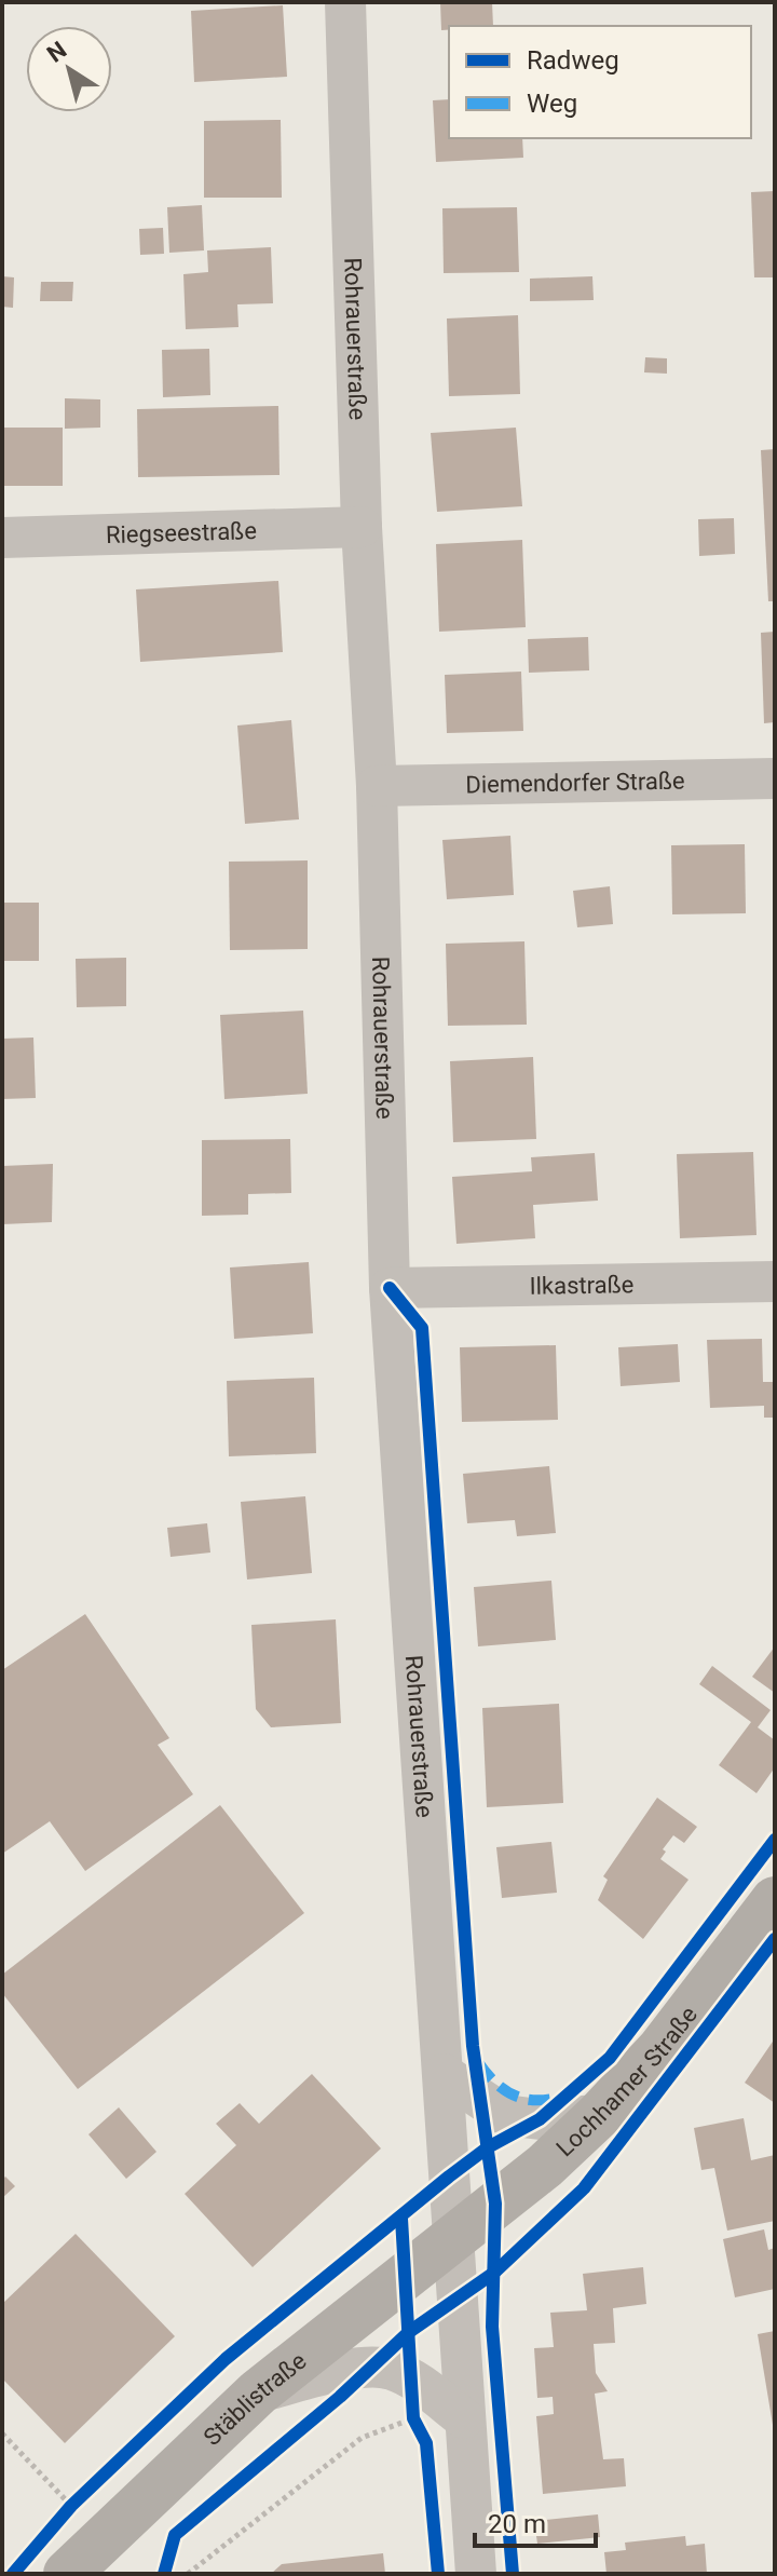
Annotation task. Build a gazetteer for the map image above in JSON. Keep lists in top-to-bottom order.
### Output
{
  "streets": {
    "main road": ["Lochhamer Straße", "Stäblistraße"],
    "street": [
      "Rohrauerstraße",
      "Riegseestraße",
      "Diemendorfer Straße",
      "Ilkastraße"
    ]
  },
  "crossings": [
    ["Rohrauerstraße", "Riegseestraße"],
    ["Rohrauerstraße", "Diemendorfer Straße"],
    ["Rohrauerstraße", "Ilkastraße"],
    ["Rohrauerstraße", "Lochhamer Straße"],
    ["Rohrauerstraße", "Stäblistraße"],
    ["Lochhamer Straße", "Stäblistraße"]
  ],
  "legend": ["Radweg", "Weg"],
  "scale_bar": "20 m",
  "north": "top left"
}
